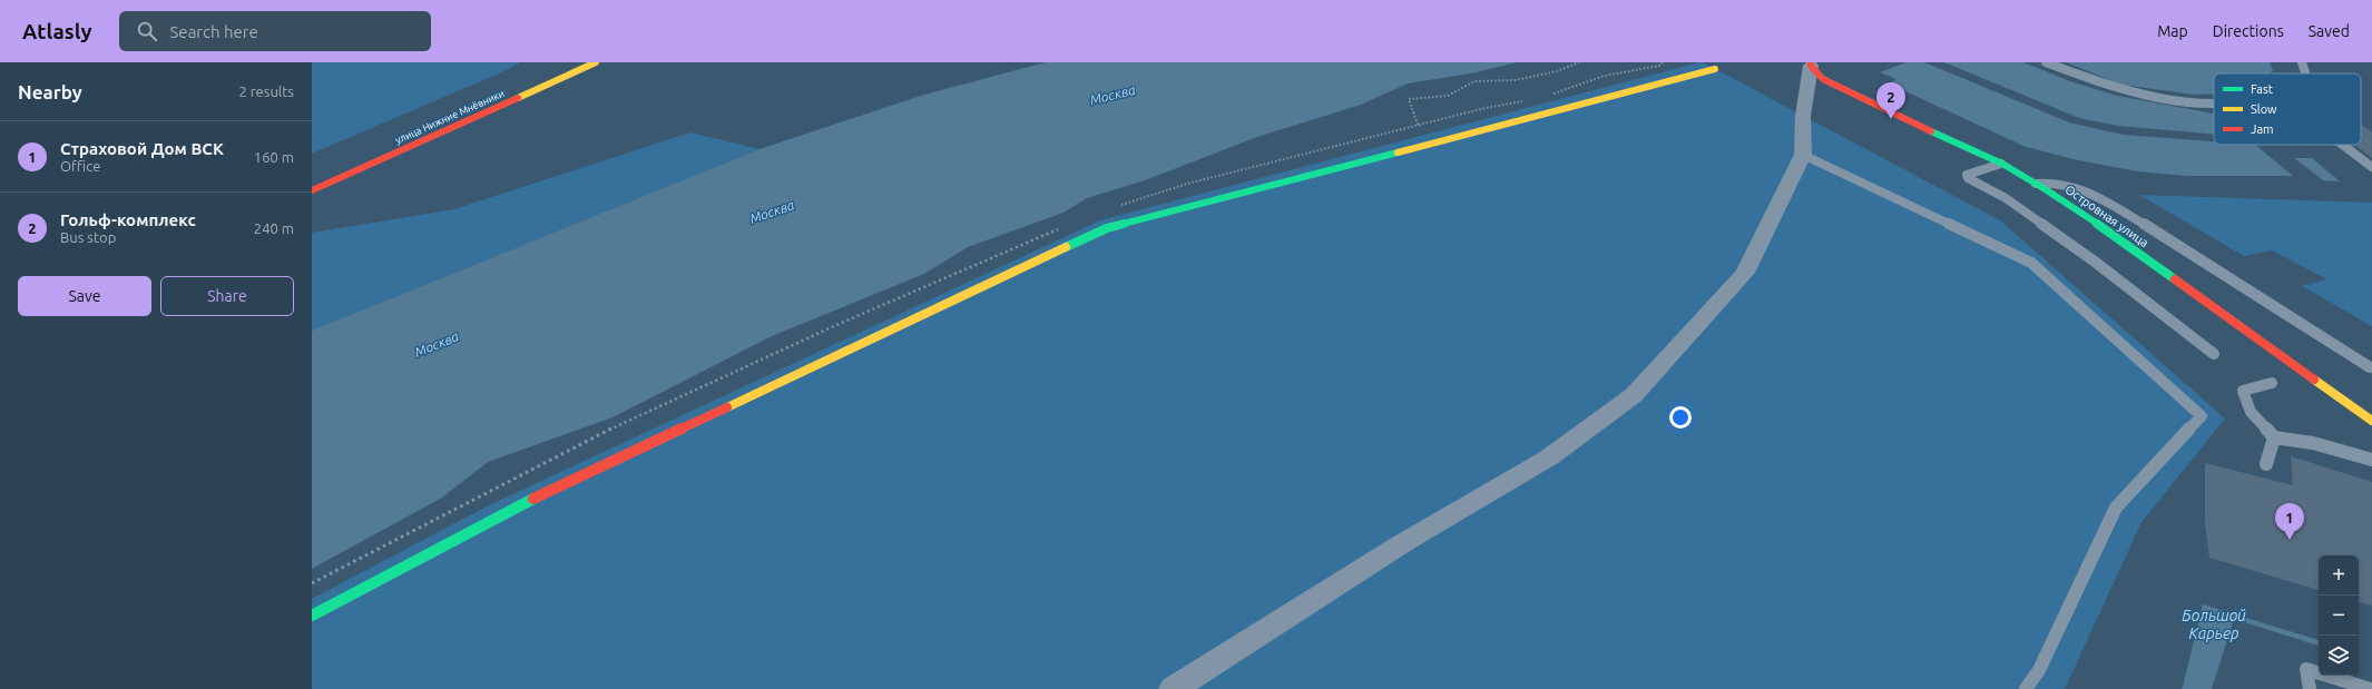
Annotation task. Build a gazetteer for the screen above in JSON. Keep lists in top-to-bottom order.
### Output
{
  "streets": {
    "street": ["улица Нижние Мнёвники", "Островная улица"]
  },
  "water": ["Москва", "Большой Карьер"],
  "legend": ["Fast", "Slow", "Jam"],
  "page": {
    "header": "Atlasly",
    "search": "Search here",
    "nav": ["Map", "Directions", "Saved"],
    "heading": ["Nearby", "2 results"],
    "pins": ["2", "1"],
    "list": [
      {
        "mark": "1",
        "name": "Страховой Дом ВСК",
        "note": "Office",
        "value": "160 m"
      },
      {
        "mark": "2",
        "name": "Гольф-комплекс",
        "note": "Bus stop",
        "value": "240 m"
      }
    ],
    "buttons": ["Save", "Share"],
    "map_buttons": ["+", "−"]
  }
}
